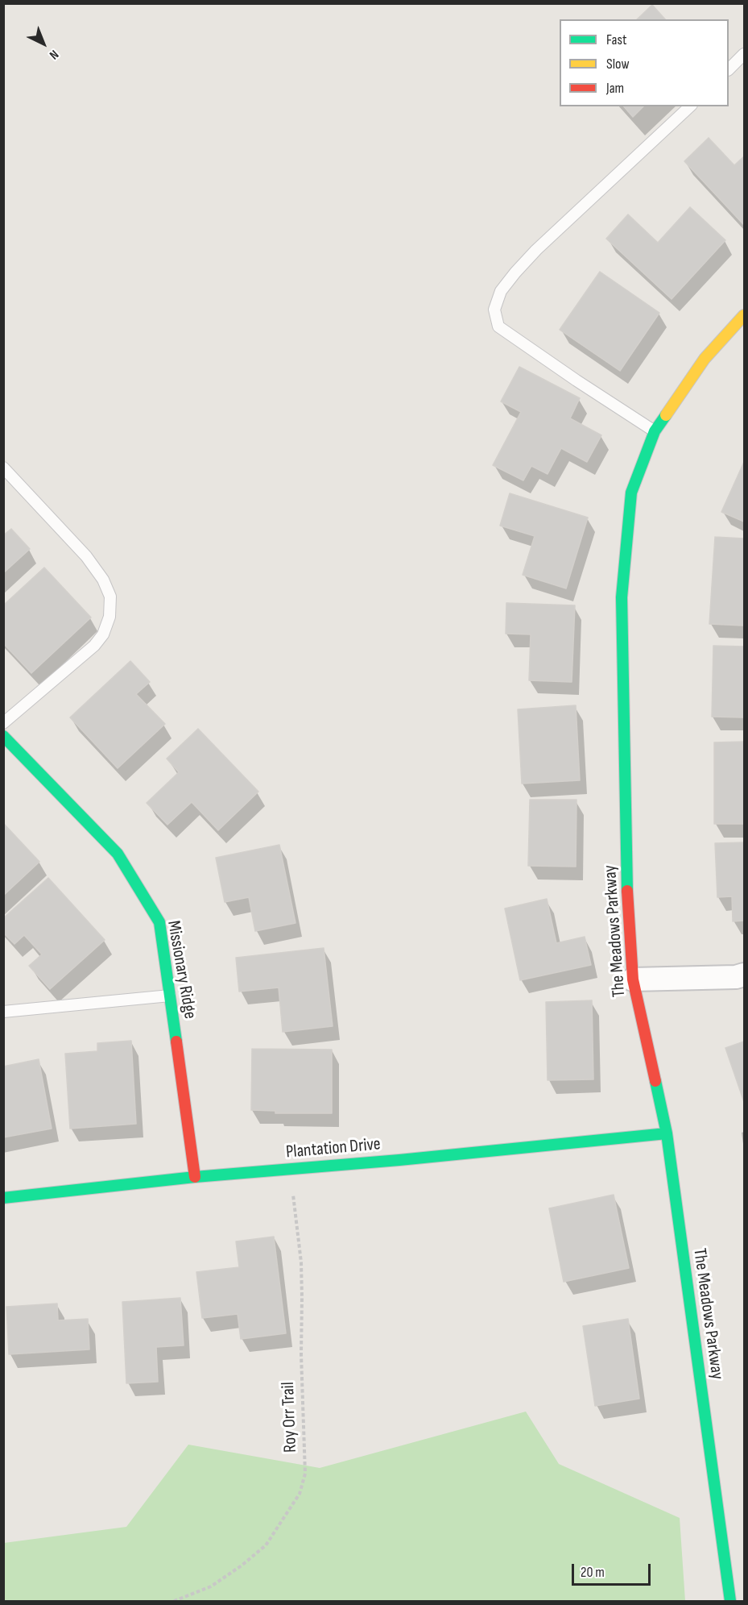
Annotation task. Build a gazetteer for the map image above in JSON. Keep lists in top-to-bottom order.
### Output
{
  "streets": {
    "street": ["The Meadows Parkway", "Missionary Ridge", "Plantation Drive"],
    "path": ["Roy Orr Trail"]
  },
  "crossings": [
    ["The Meadows Parkway", "Plantation Drive"],
    ["Missionary Ridge", "Plantation Drive"],
    ["Plantation Drive", "Roy Orr Trail"]
  ],
  "legend": ["Fast", "Slow", "Jam"],
  "scale_bar": "20 m",
  "north": "bottom right"
}
